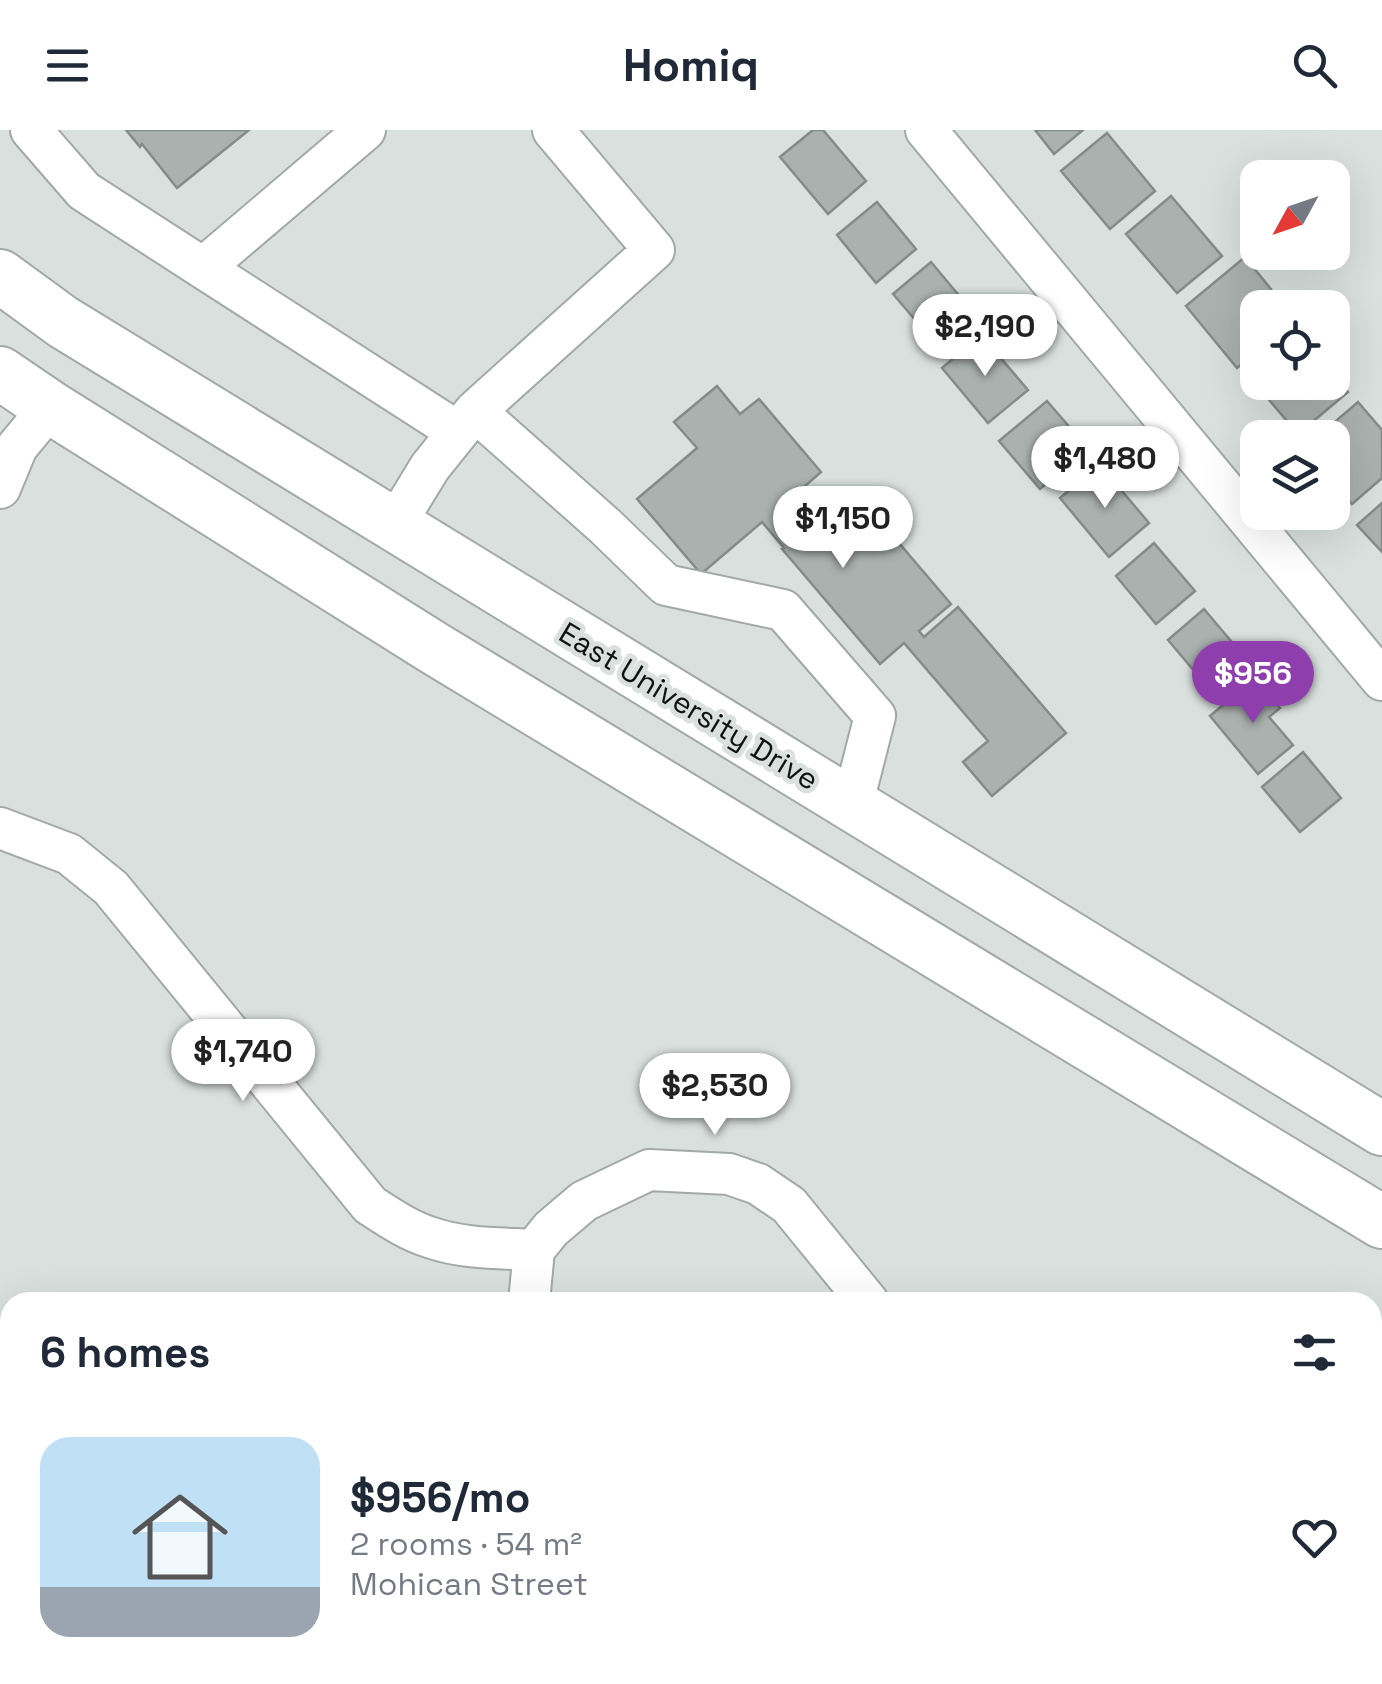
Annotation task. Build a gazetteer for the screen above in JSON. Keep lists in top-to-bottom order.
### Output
{
  "streets": {
    "main road": ["East University Drive"]
  },
  "north": "bottom left",
  "page": {
    "header": "Homiq",
    "price": [
      "$2,190",
      "$1,480",
      "$1,150",
      "$956",
      "$1,740",
      "$2,530"
    ],
    "heading": "6 homes",
    "list": [
      {
        "name": "$956/mo",
        "note": "2 rooms · 54 m² · Mohican Street"
      }
    ]
  }
}
